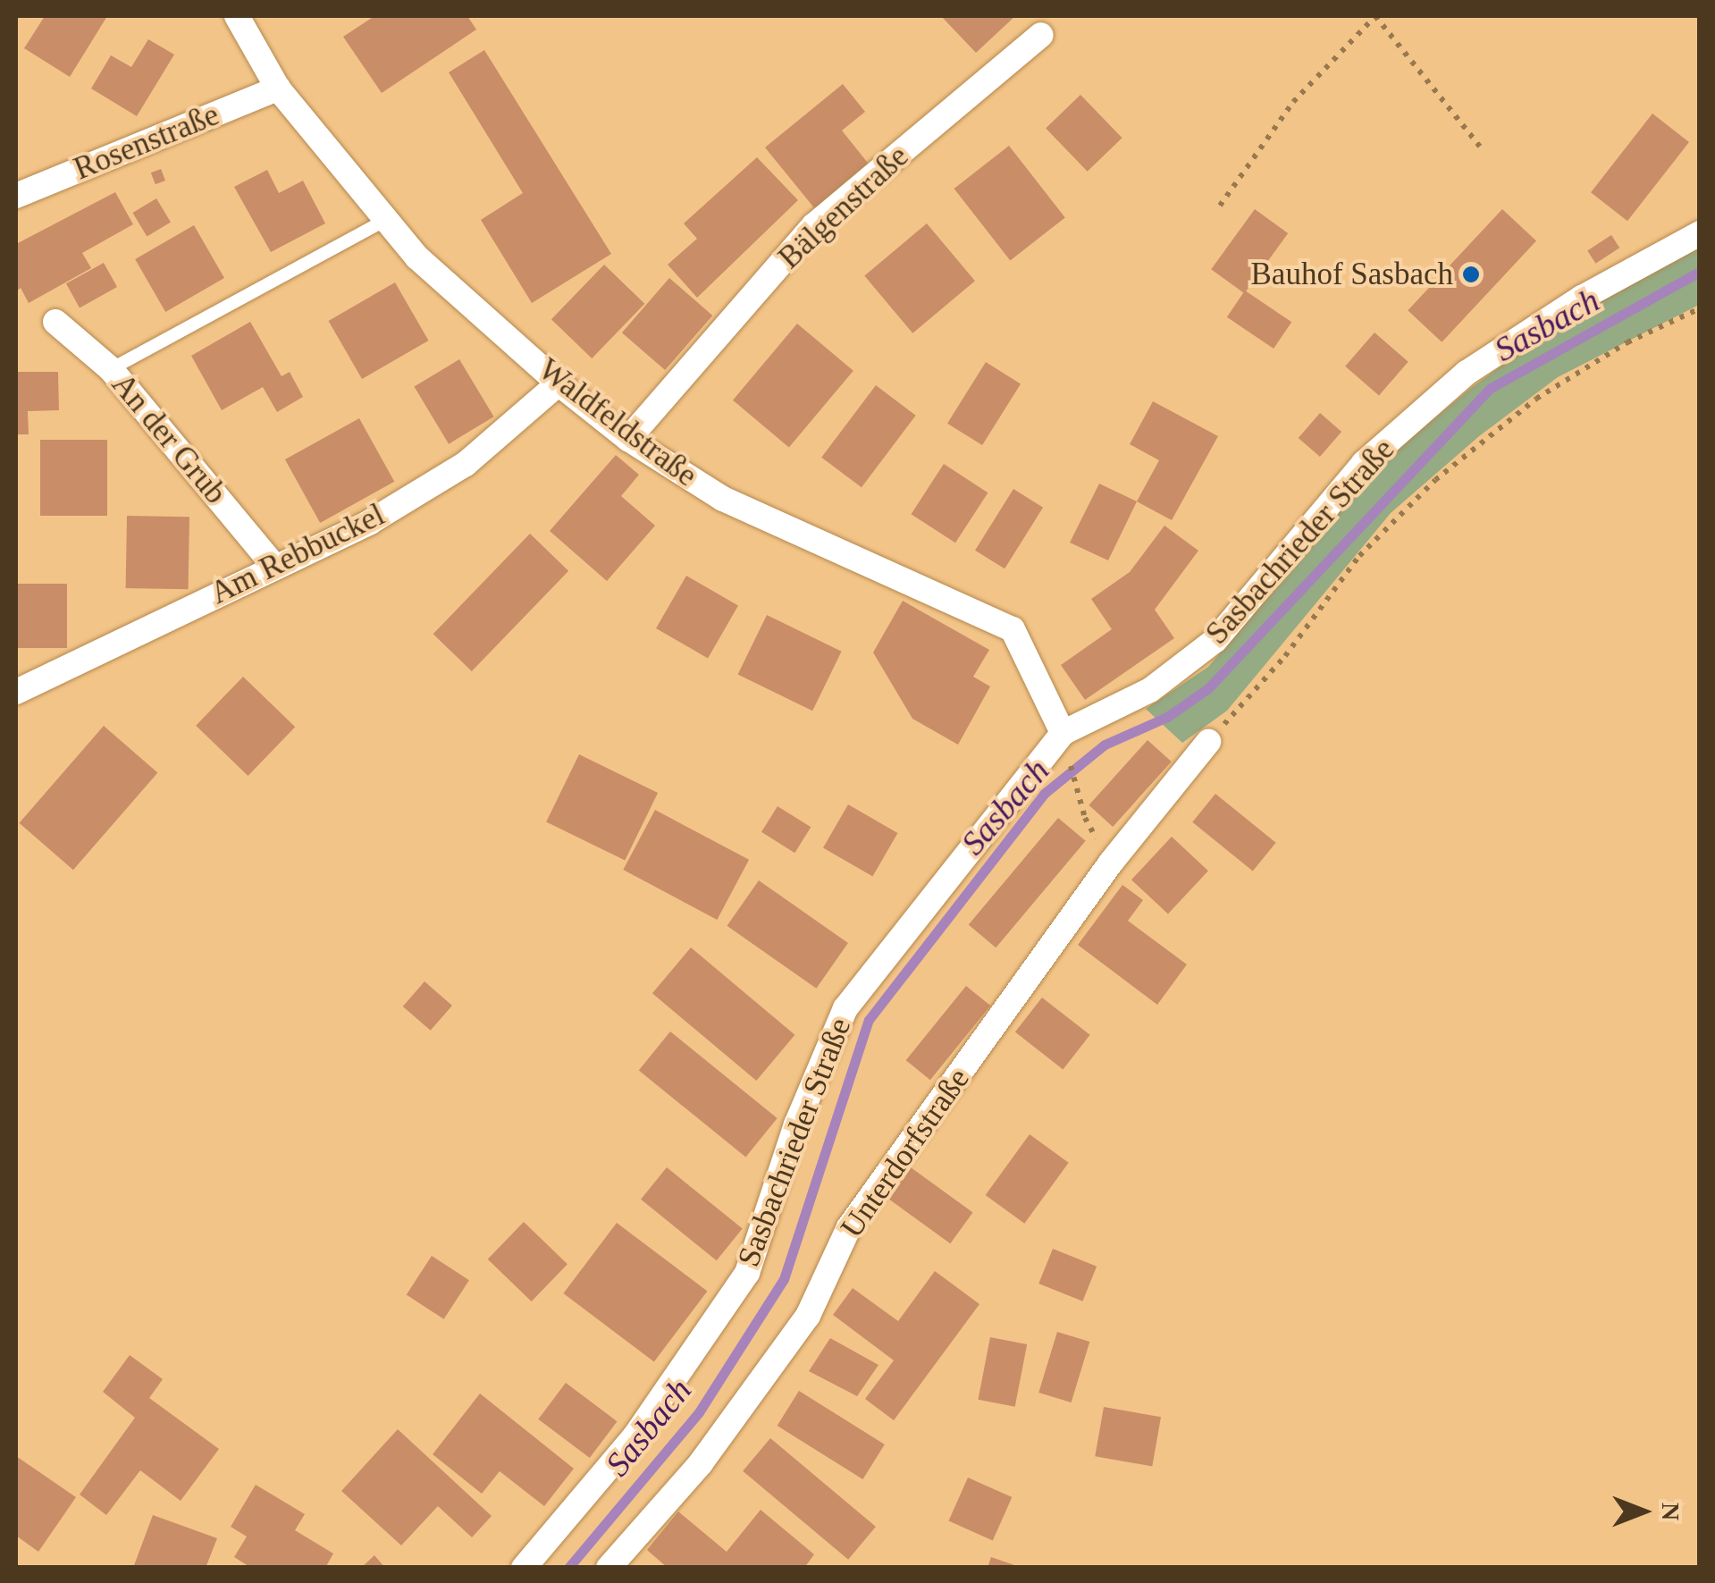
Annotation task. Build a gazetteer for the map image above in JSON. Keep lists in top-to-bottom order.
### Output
{
  "streets": {
    "street": [
      "Rosenstraße",
      "Bälgenstraße",
      "Waldfeldstraße",
      "An der Grub",
      "Sasbachrieder Straße",
      "Am Rebbuckel",
      "Unterdorfstraße"
    ]
  },
  "crossings": [
    ["Rosenstraße", "Waldfeldstraße"],
    ["Bälgenstraße", "Waldfeldstraße"],
    ["Waldfeldstraße", "Sasbachrieder Straße"],
    ["Waldfeldstraße", "Am Rebbuckel"],
    ["An der Grub", "Am Rebbuckel"]
  ],
  "water": ["Sasbach"],
  "places": ["Bauhof Sasbach"],
  "north": "right"
}
